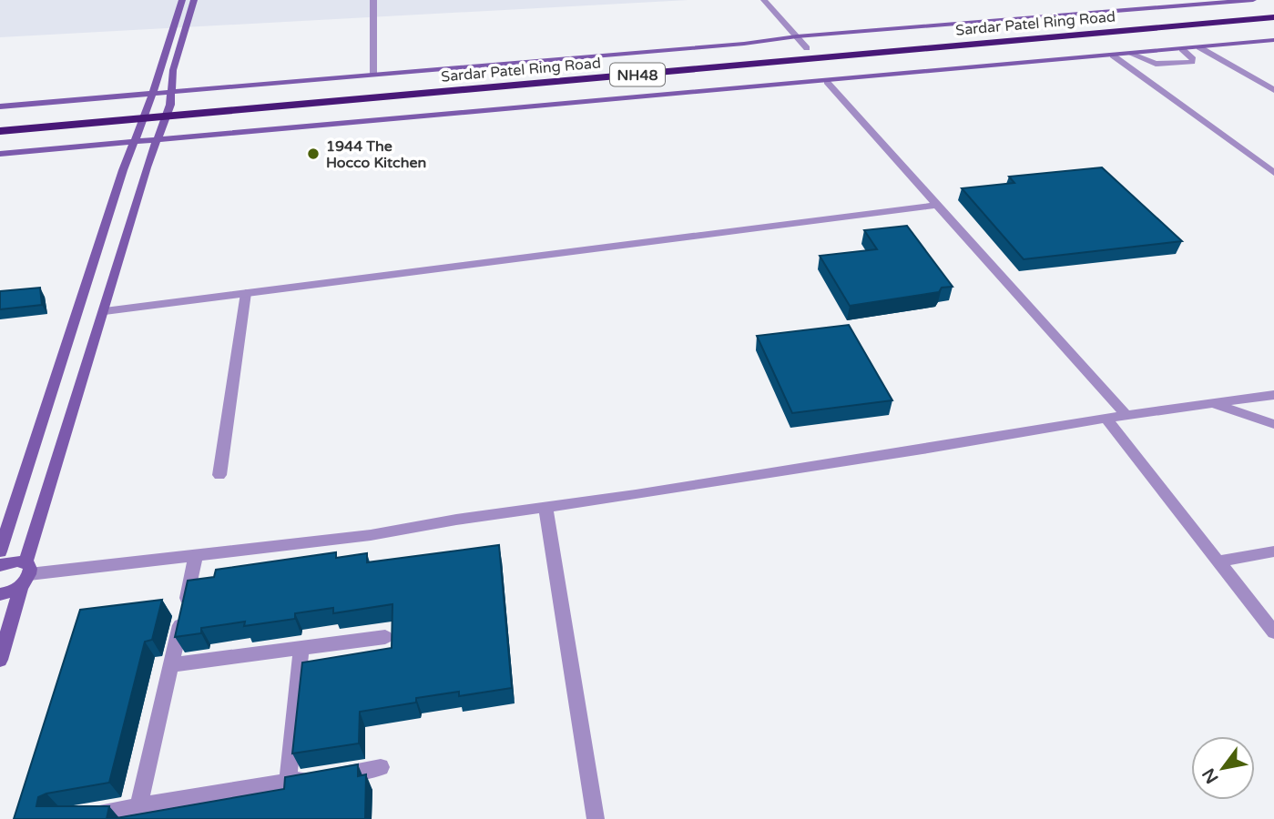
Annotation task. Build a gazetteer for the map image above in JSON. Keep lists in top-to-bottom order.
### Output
{
  "streets": {
    "highway": ["Sardar Patel Ring Road", "NH48"]
  },
  "places": ["1944 The Hocco Kitchen"],
  "north": "bottom left"
}
